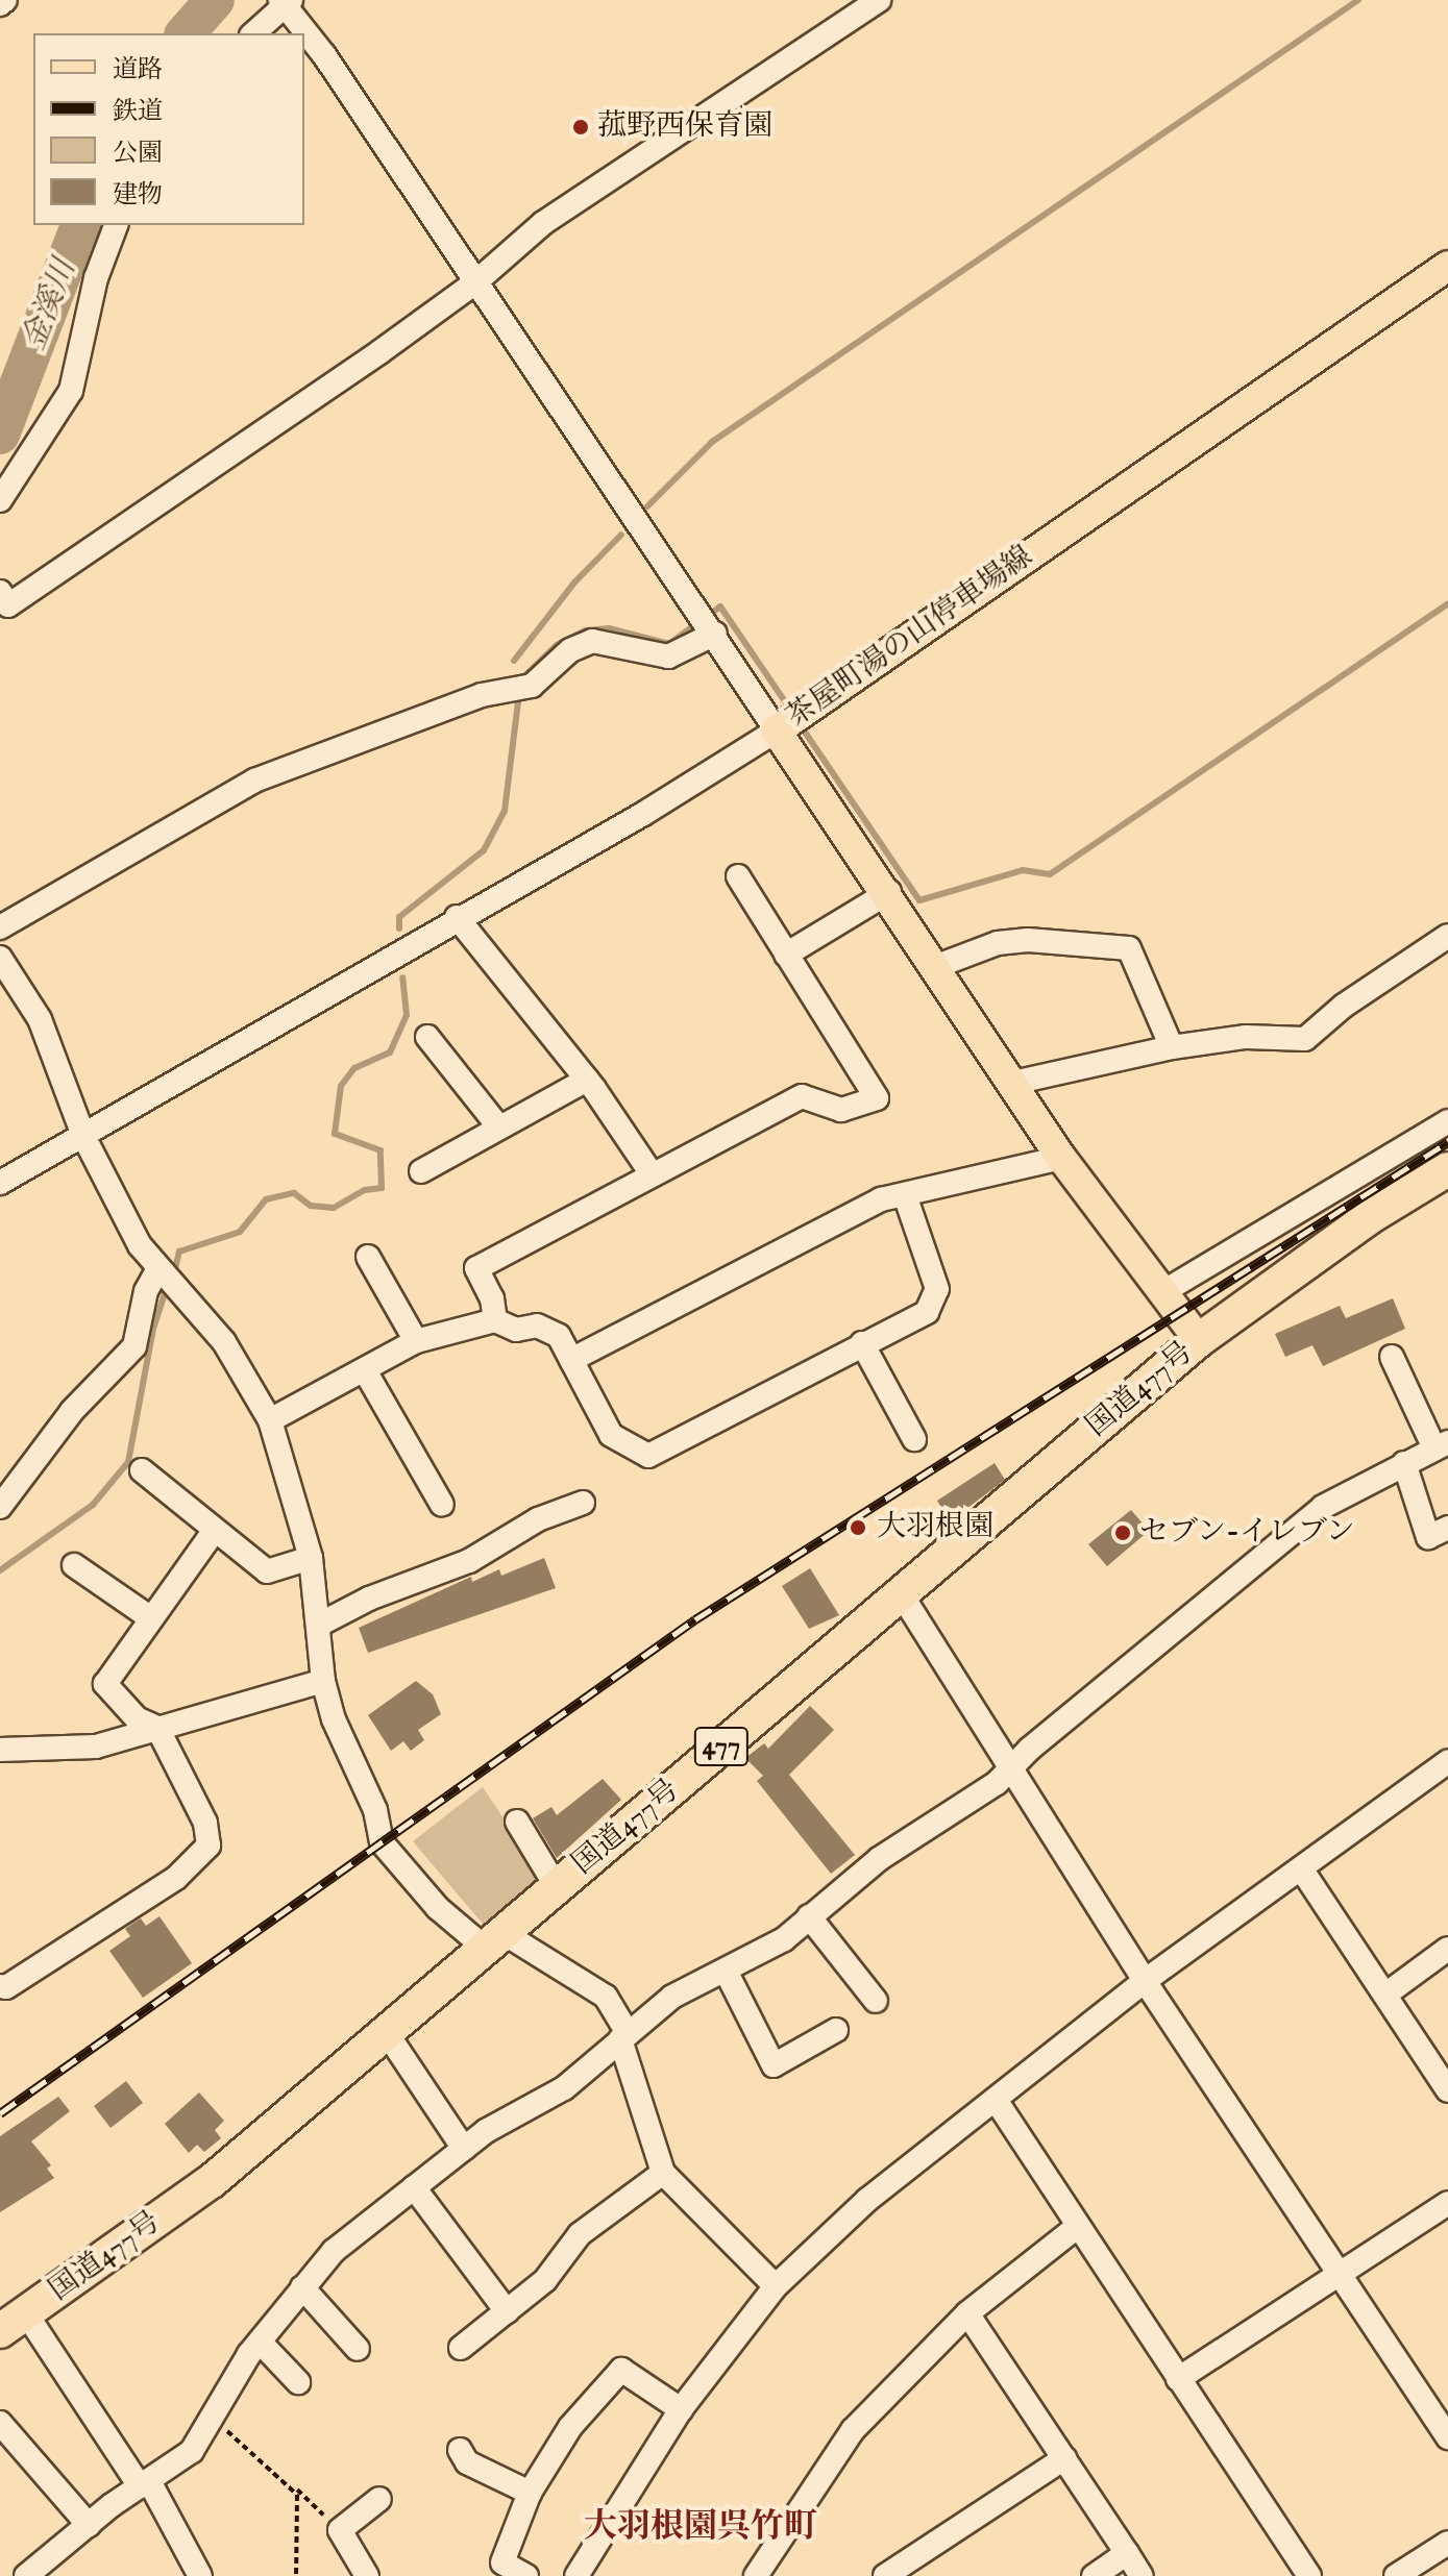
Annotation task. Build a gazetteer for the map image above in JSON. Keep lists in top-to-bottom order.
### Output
{
  "streets": {
    "highway": ["国道477号", "477"],
    "main road": ["茶屋町湯の山停車場線"]
  },
  "crossings": [
    ["茶屋町湯の山停車場線", "国道477号"]
  ],
  "districts": ["大羽根園呉竹町"],
  "water": ["金溪川"],
  "places": ["菰野西保育園", "大羽根園", "セブン-イレブン"],
  "legend": [
    "道路",
    "鉄道",
    "公園",
    "建物"
  ]
}
